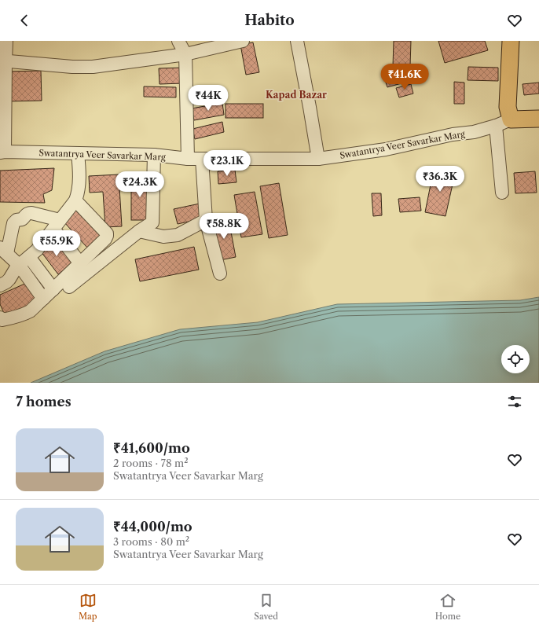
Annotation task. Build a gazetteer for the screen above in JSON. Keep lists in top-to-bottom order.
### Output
{
  "streets": {
    "main road": ["Swatantrya Veer Savarkar Marg"]
  },
  "districts": ["Kapad Bazar"],
  "page": {
    "header": "Habito",
    "price": [
      "₹41.6K",
      "₹44K",
      "₹23.1K",
      "₹36.3K",
      "₹24.3K",
      "₹58.8K",
      "₹55.9K"
    ],
    "heading": "7 homes",
    "list": [
      {
        "name": "₹41,600/mo",
        "note": "2 rooms · 78 m² · Swatantrya Veer Savarkar Marg"
      },
      {
        "name": "₹44,000/mo",
        "note": "3 rooms · 80 m² · Swatantrya Veer Savarkar Marg"
      }
    ],
    "tabs": ["Map", "Saved", "Home"]
  }
}
